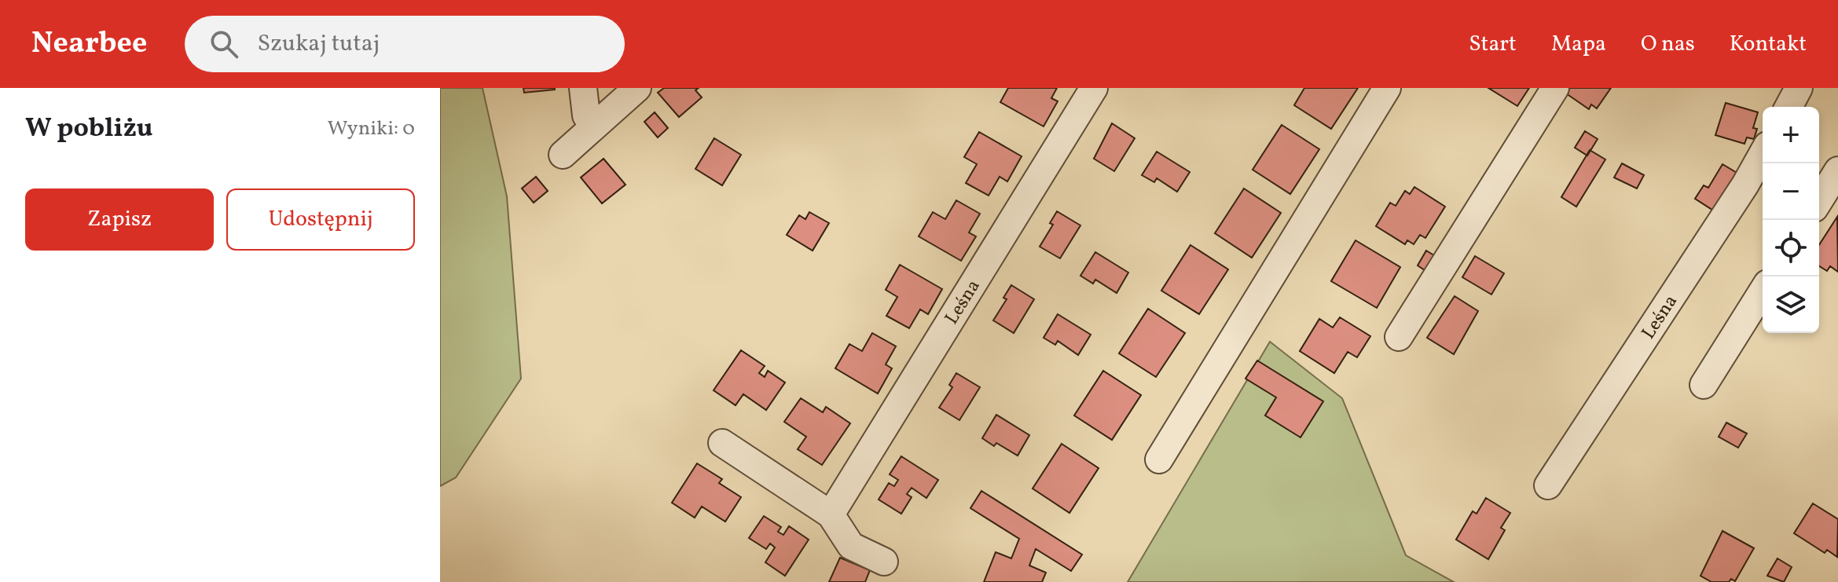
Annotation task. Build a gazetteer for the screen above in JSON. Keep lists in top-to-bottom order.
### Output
{
  "streets": {
    "street": ["Leśna"]
  },
  "page": {
    "header": "Nearbee",
    "search": "Szukaj tutaj",
    "nav": [
      "Start",
      "Mapa",
      "O nas",
      "Kontakt"
    ],
    "heading": ["W pobliżu", "Wyniki: 0"],
    "map_buttons": ["+", "−"],
    "buttons": ["Zapisz", "Udostępnij"]
  }
}
